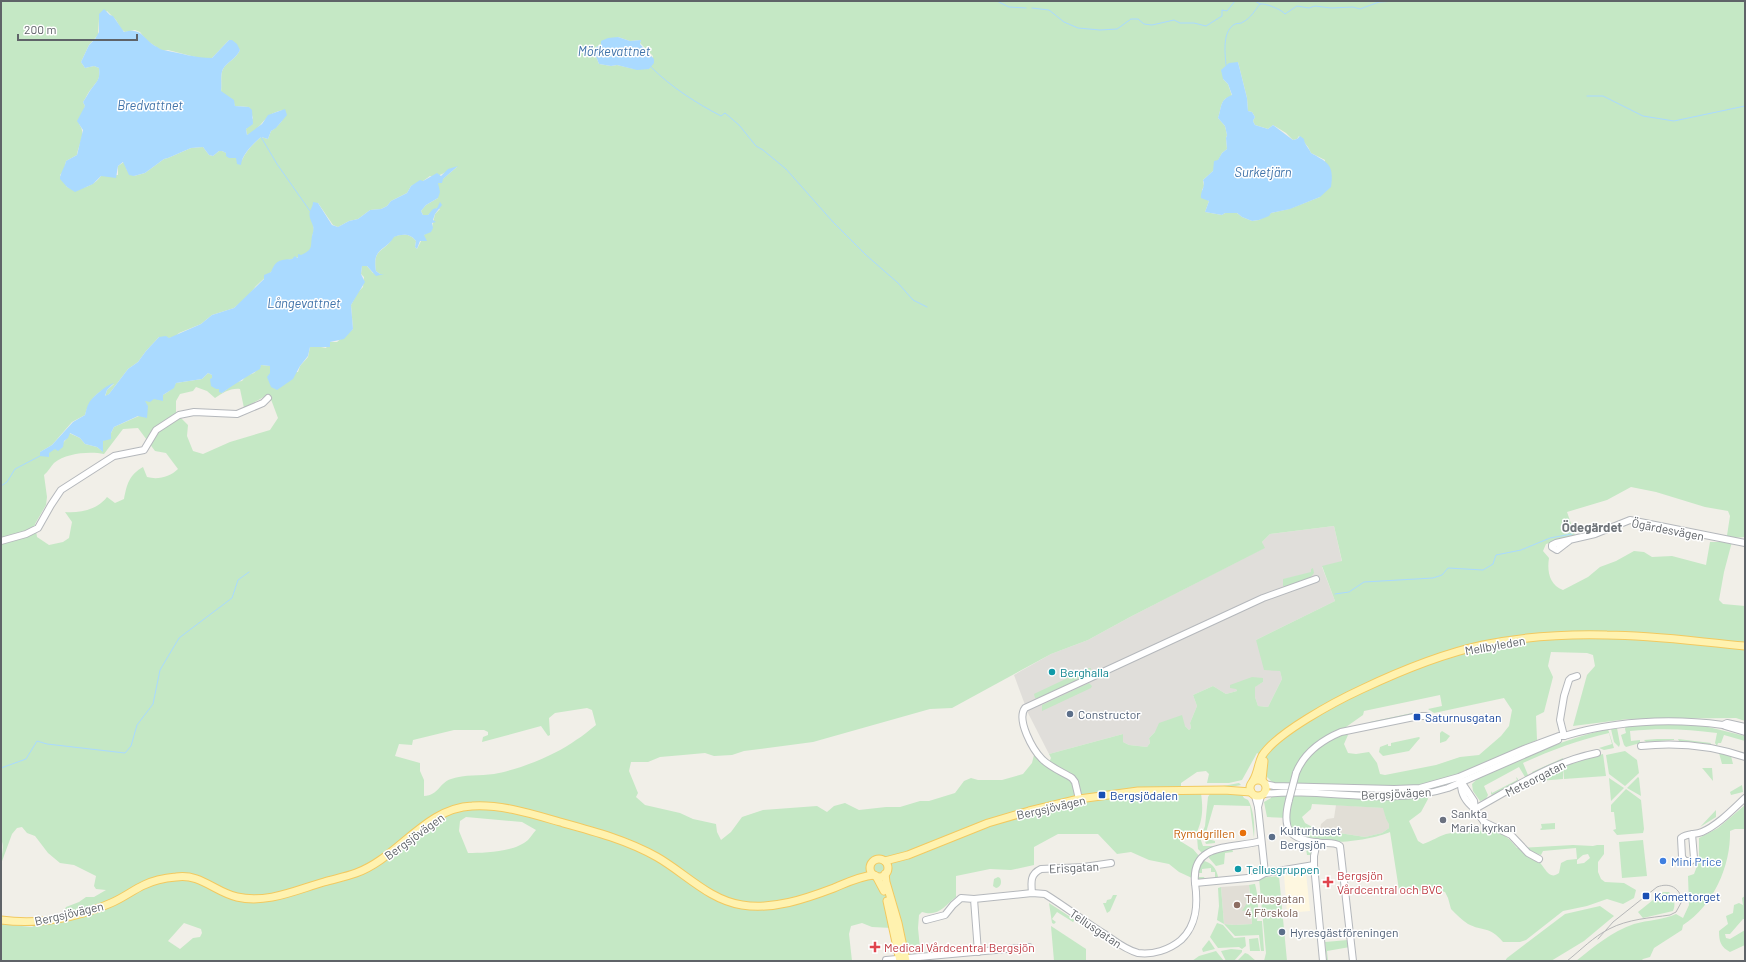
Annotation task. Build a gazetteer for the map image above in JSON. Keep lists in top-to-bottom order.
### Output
{
  "streets": {
    "main road": ["Mellbyleden", "Bergsjövägen"],
    "street": [
      "Ögärdesvägen",
      "Meteorgatan",
      "Erisgatan",
      "Tellusgatan"
    ]
  },
  "crossings": [
    ["Mellbyleden", "Bergsjövägen"],
    ["Erisgatan", "Tellusgatan"]
  ],
  "districts": ["Ödegärdet"],
  "water": [
    "Mörkevattnet",
    "Bredvattnet",
    "Surketjärn",
    "Långevattnet"
  ],
  "places": {
    "other": [
      "Berghalla",
      "Constructor",
      "Sankta Maria kyrkan",
      "Rymdgrillen",
      "Kulturhuset Bergsjön",
      "Mini Price",
      "Tellusgruppen",
      "Tellusgatan 4 Förskola",
      "Hyresgästföreningen"
    ],
    "transit": ["Saturnusgatan", "Bergsjödalen", "Komettorget"],
    "health": ["Bergsjön Vårdcentral och BVC", "Medical Vårdcentral Bergsjön"]
  },
  "scale_bar": "200 m"
}
